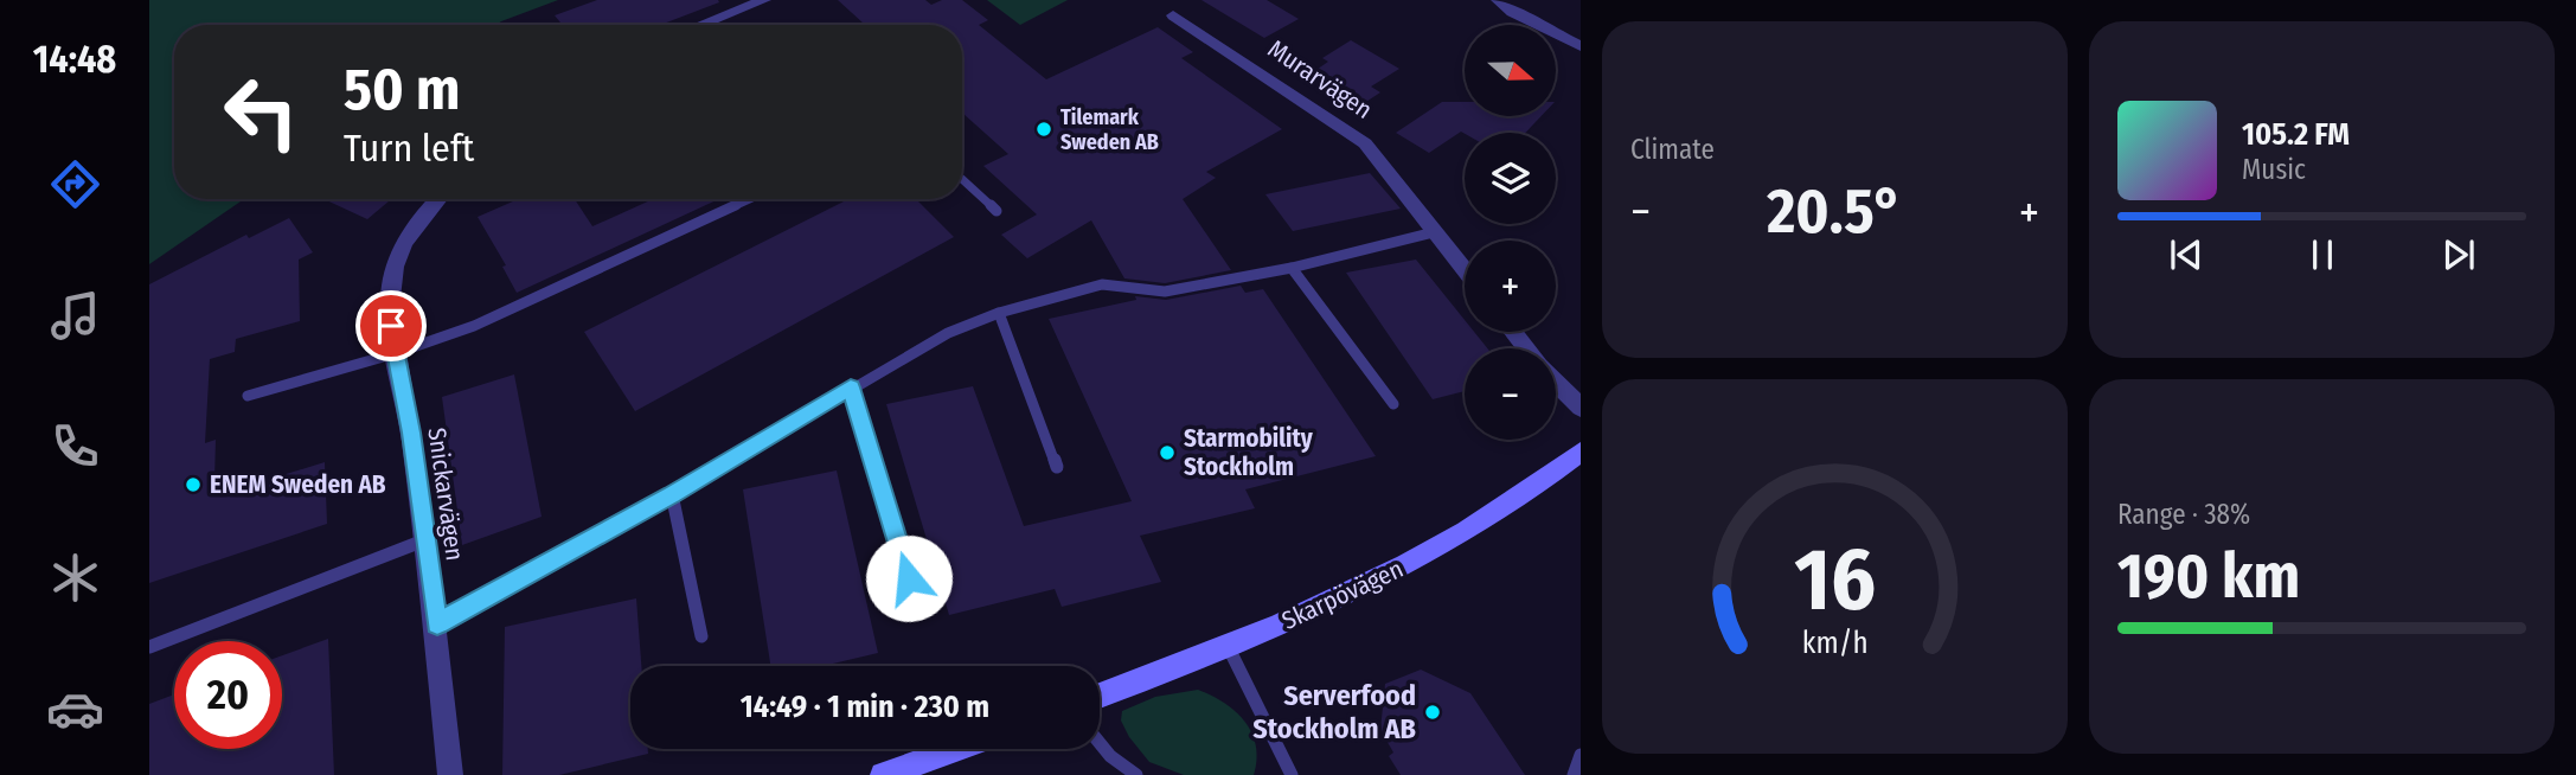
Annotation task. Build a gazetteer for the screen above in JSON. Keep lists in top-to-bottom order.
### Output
{
  "streets": {
    "street": ["Murarvägen", "Snickarvägen", "Skarpövägen"]
  },
  "places": [
    "Tilemark Sweden AB",
    "Starmobility Stockholm",
    "ENEM Sweden AB",
    "Serverfood Stockholm AB"
  ],
  "north": "right",
  "page": {
    "tabs": "14:48",
    "tile": [
      "Climate",
      ["Range · 38%", "190 km"]
    ],
    "map_buttons": ["+", "−"],
    "turn": ["50 m", "Turn left"],
    "song": ["105.2 FM", "Music"],
    "heat": ["−", "20.5°", "+"],
    "limit": "20",
    "trip": "14:49 · 1 min · 230 m",
    "gauge": ["16", "km/h"]
  }
}
